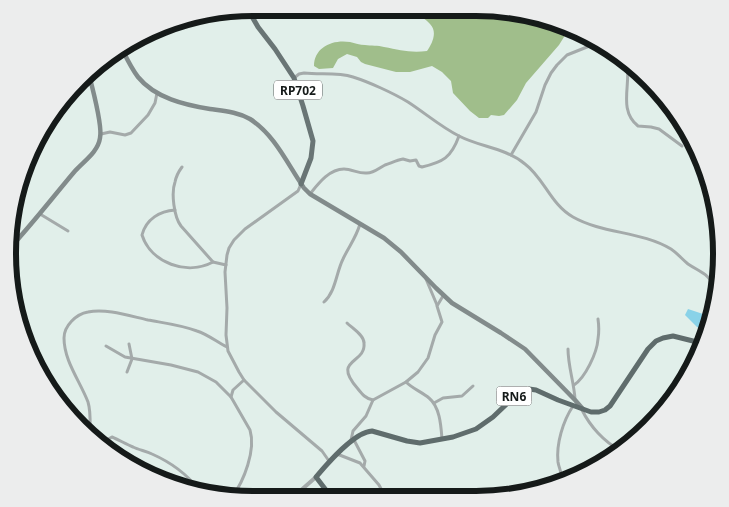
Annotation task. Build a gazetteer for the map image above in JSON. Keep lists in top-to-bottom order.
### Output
{
  "streets": {
    "highway": ["RN6"],
    "main road": ["RP702"]
  }
}
